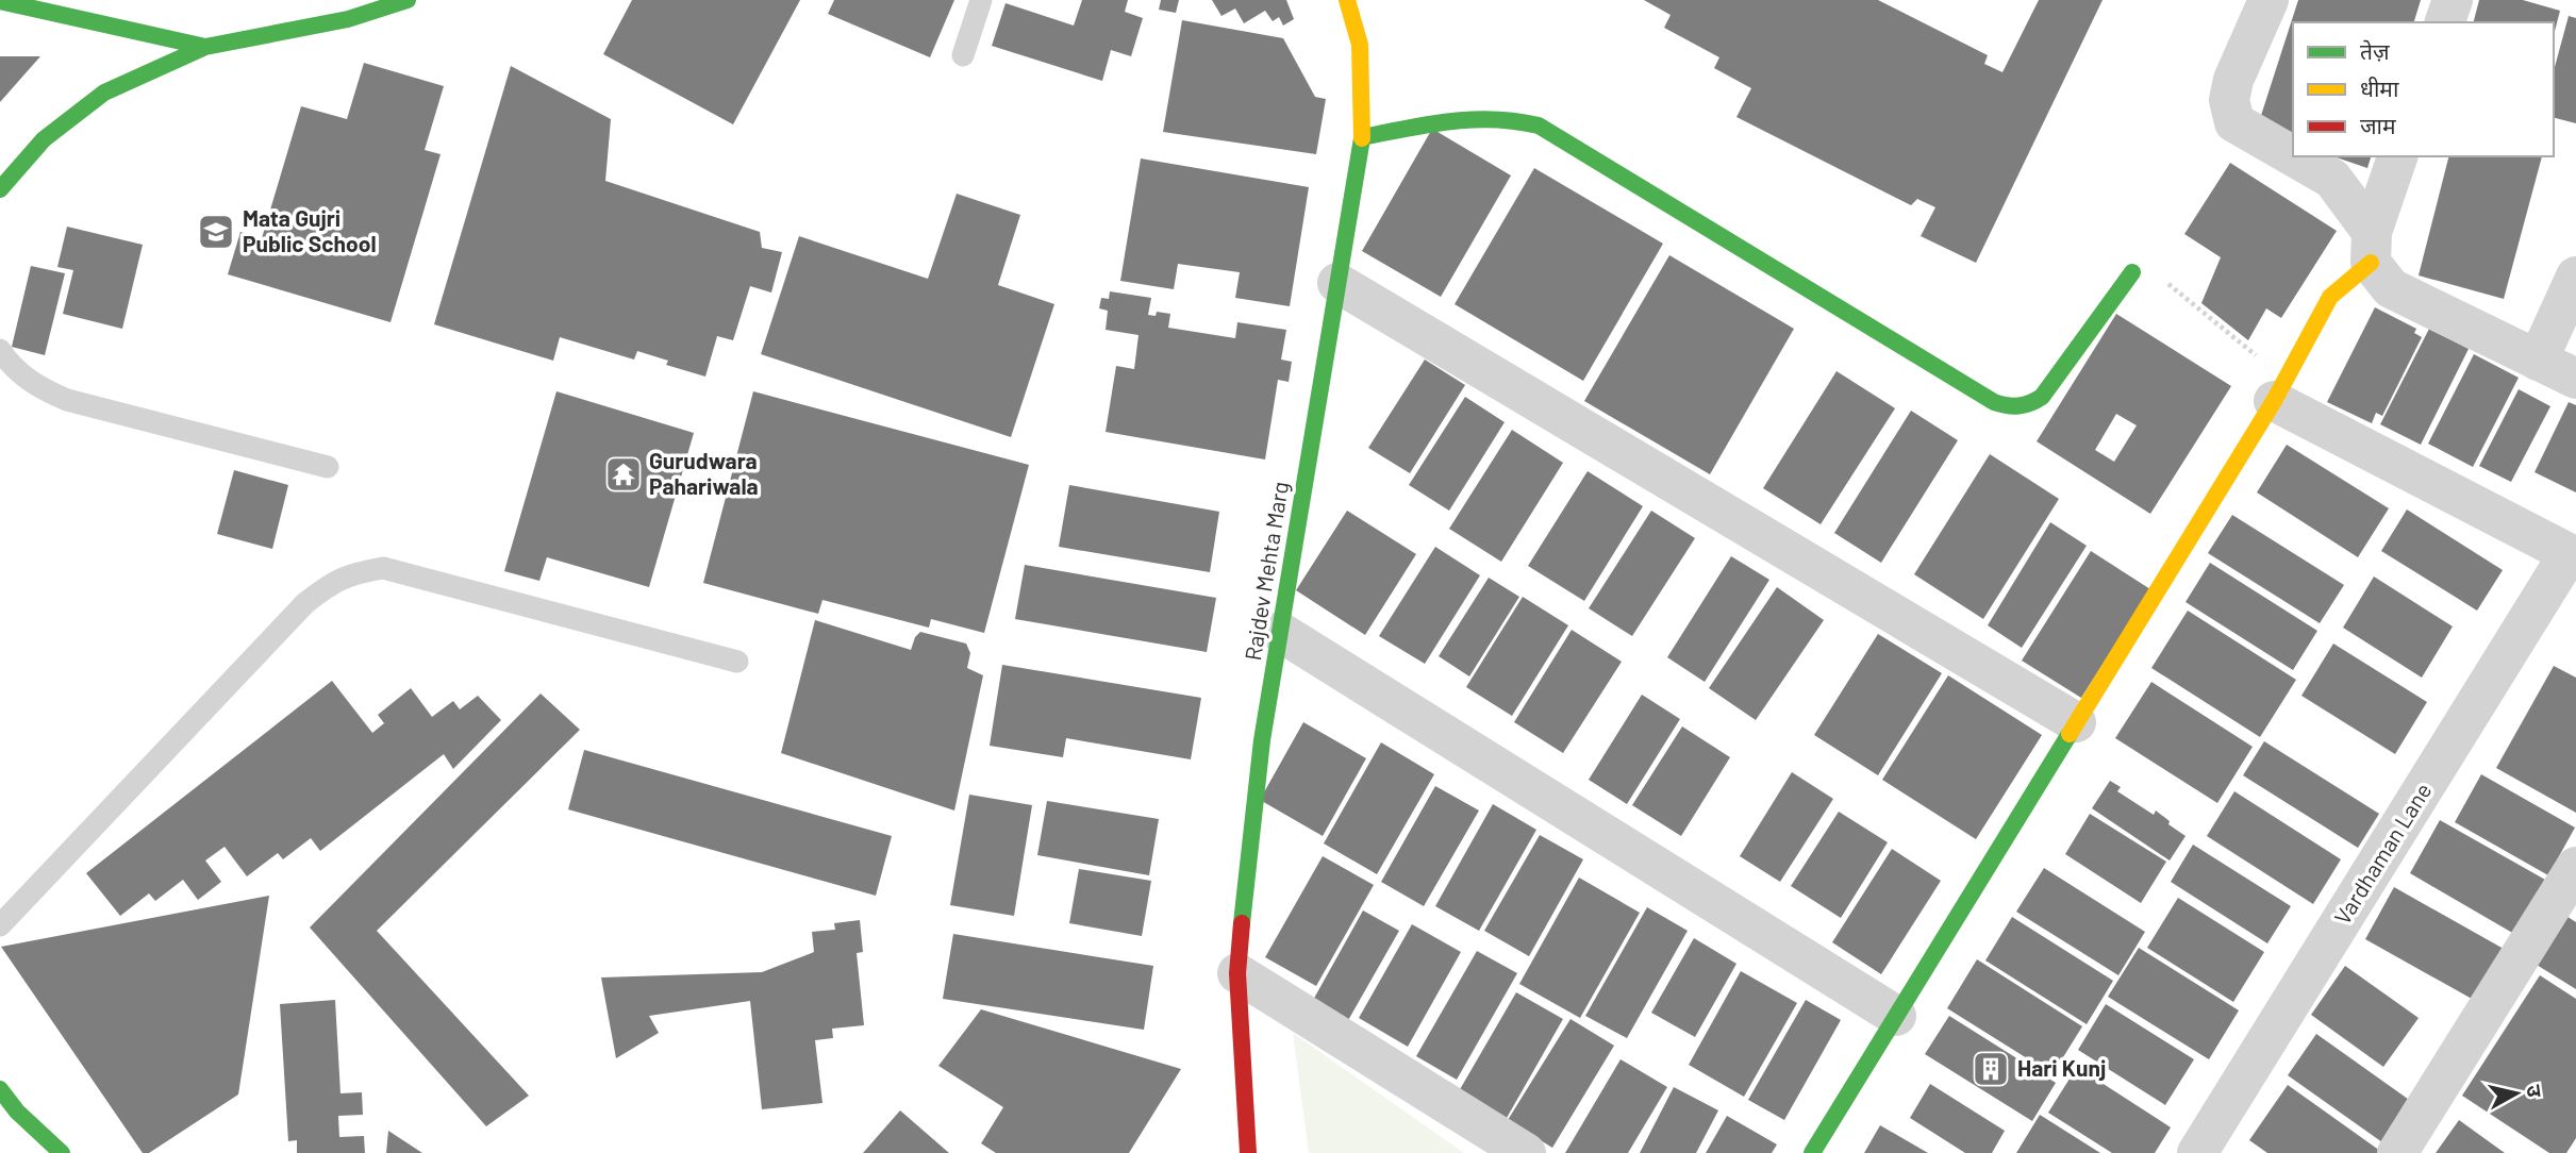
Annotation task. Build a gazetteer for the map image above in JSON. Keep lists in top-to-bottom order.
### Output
{
  "streets": {
    "street": ["Rajdev Mehta Marg", "Vardhaman Lane"]
  },
  "places": {
    "school or university": ["Mata Gujri Public School"],
    "temple": ["Gurudwara Pahariwala"],
    "building": ["Hari Kunj"]
  },
  "legend": ["तेज़", "धीमा", "जाम"],
  "north": "right"
}
